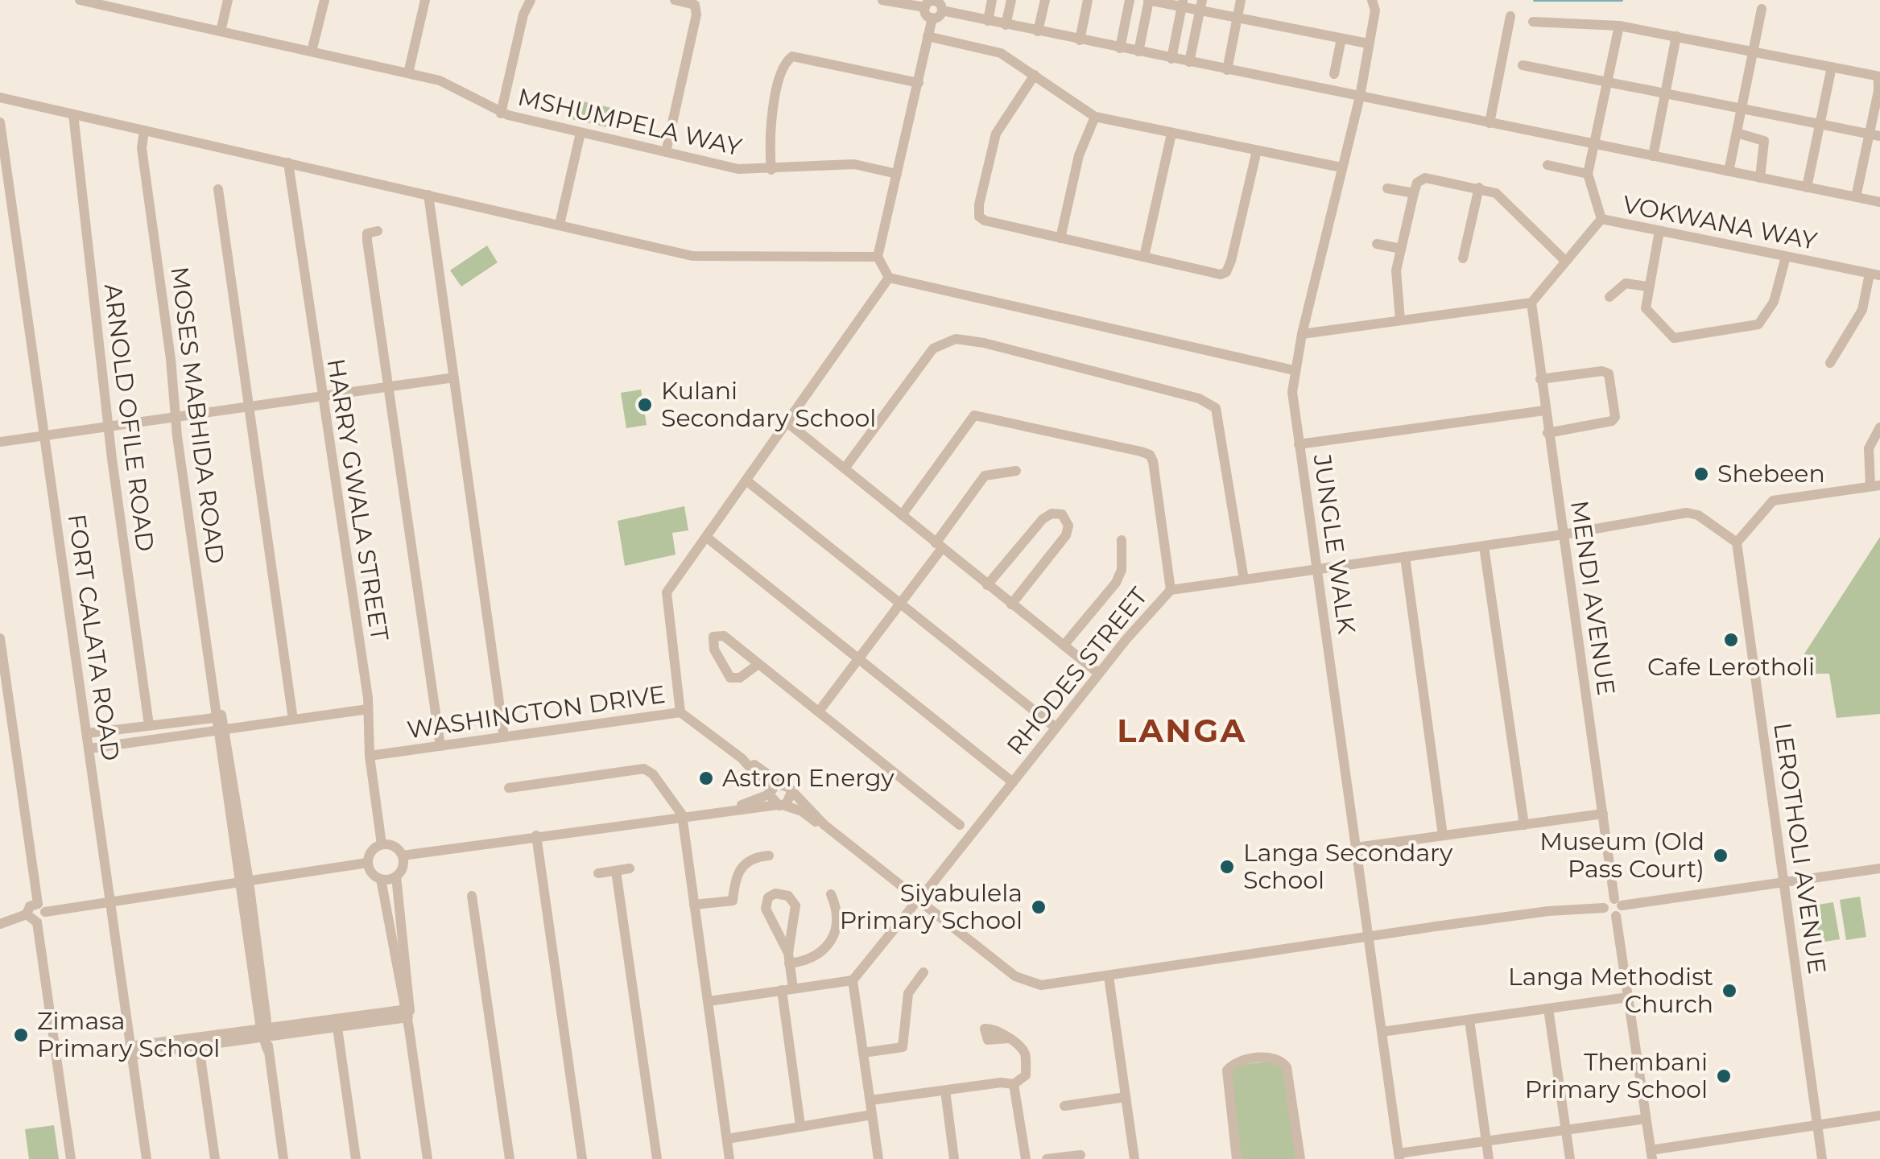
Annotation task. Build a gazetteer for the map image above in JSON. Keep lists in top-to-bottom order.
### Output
{
  "streets": {
    "street": [
      "MSHUMPELA WAY",
      "VOKWANA WAY",
      "MOSES MABHIDA ROAD",
      "ARNOLD OFILE ROAD",
      "HARRY GWALA STREET",
      "JUNGLE WALK",
      "MENDI AVENUE",
      "FORT CALATA ROAD",
      "RHODES STREET",
      "WASHINGTON DRIVE",
      "LEROTHOLI AVENUE"
    ]
  },
  "crossings": [
    ["VOKWANA WAY", "MENDI AVENUE"],
    ["HARRY GWALA STREET", "WASHINGTON DRIVE"],
    ["JUNGLE WALK", "RHODES STREET"],
    ["MENDI AVENUE", "RHODES STREET"],
    ["RHODES STREET", "LEROTHOLI AVENUE"]
  ],
  "districts": ["LANGA"],
  "places": [
    "Kulani Secondary School",
    "Shebeen",
    "Cafe Lerotholi",
    "Astron Energy",
    "Museum (Old Pass Court)",
    "Langa Secondary School",
    "Siyabulela Primary School",
    "Langa Methodist Church",
    "Zimasa Primary School",
    "Thembani Primary School"
  ]
}
